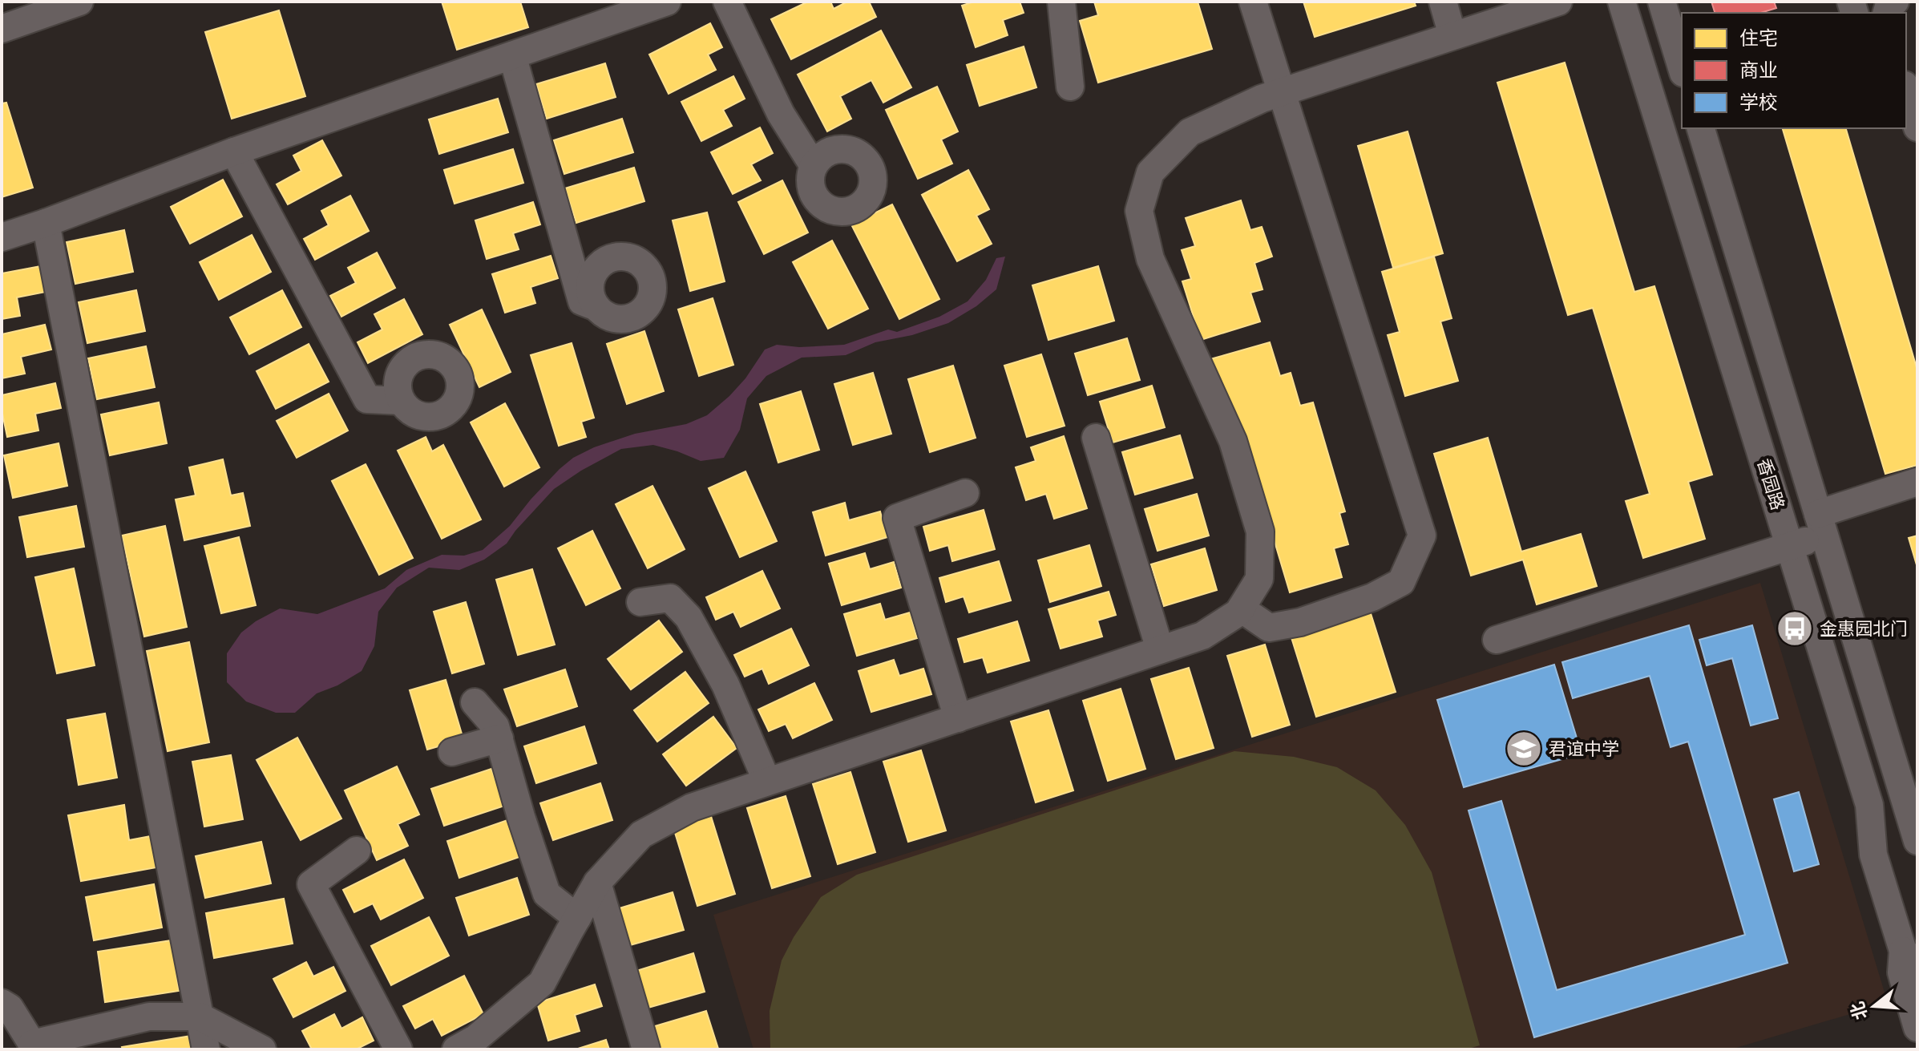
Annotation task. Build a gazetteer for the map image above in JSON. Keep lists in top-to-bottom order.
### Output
{
  "streets": {
    "street": ["香园路"]
  },
  "places": {
    "bus stop": ["金惠园北门"],
    "school or university": ["君谊中学"]
  },
  "legend": ["住宅", "商业", "学校"],
  "north": "left"
}
